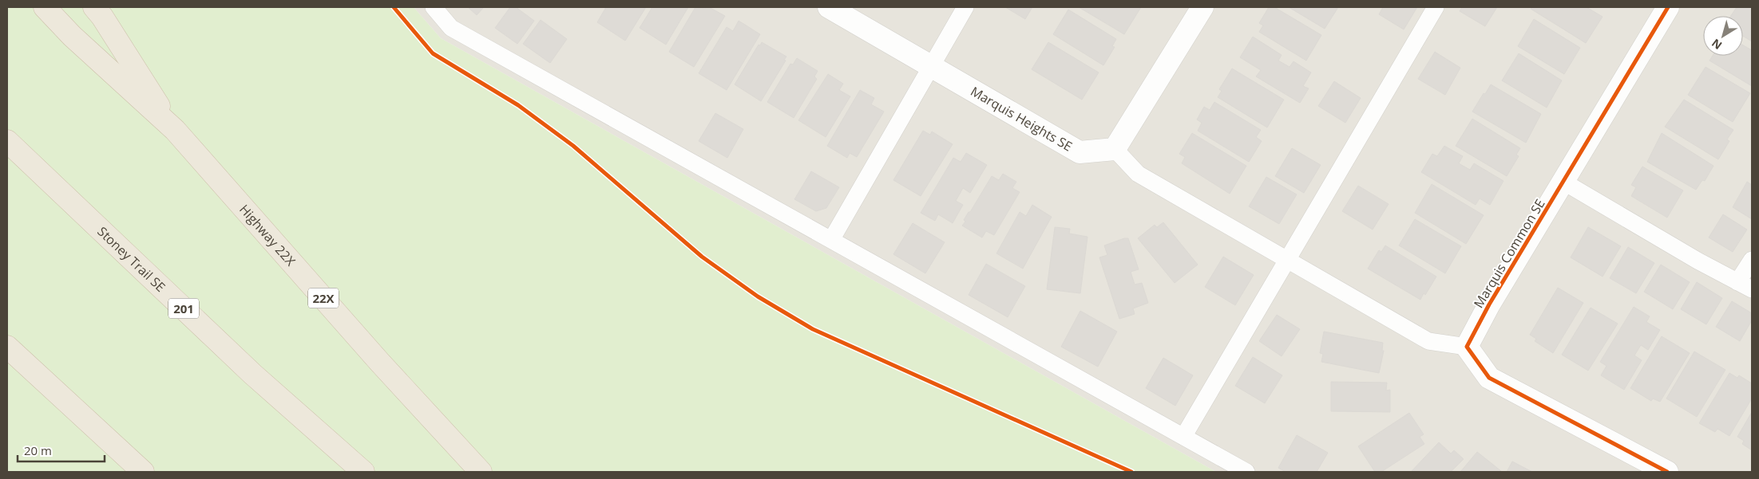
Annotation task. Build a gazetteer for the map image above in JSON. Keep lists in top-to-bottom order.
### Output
{
  "streets": {
    "highway": [
      "Highway 22X",
      "Stoney Trail SE",
      "22X",
      "201"
    ],
    "street": ["Marquis Heights SE", "Marquis Common SE"]
  },
  "scale_bar": "20 m",
  "north": "bottom left"
}
